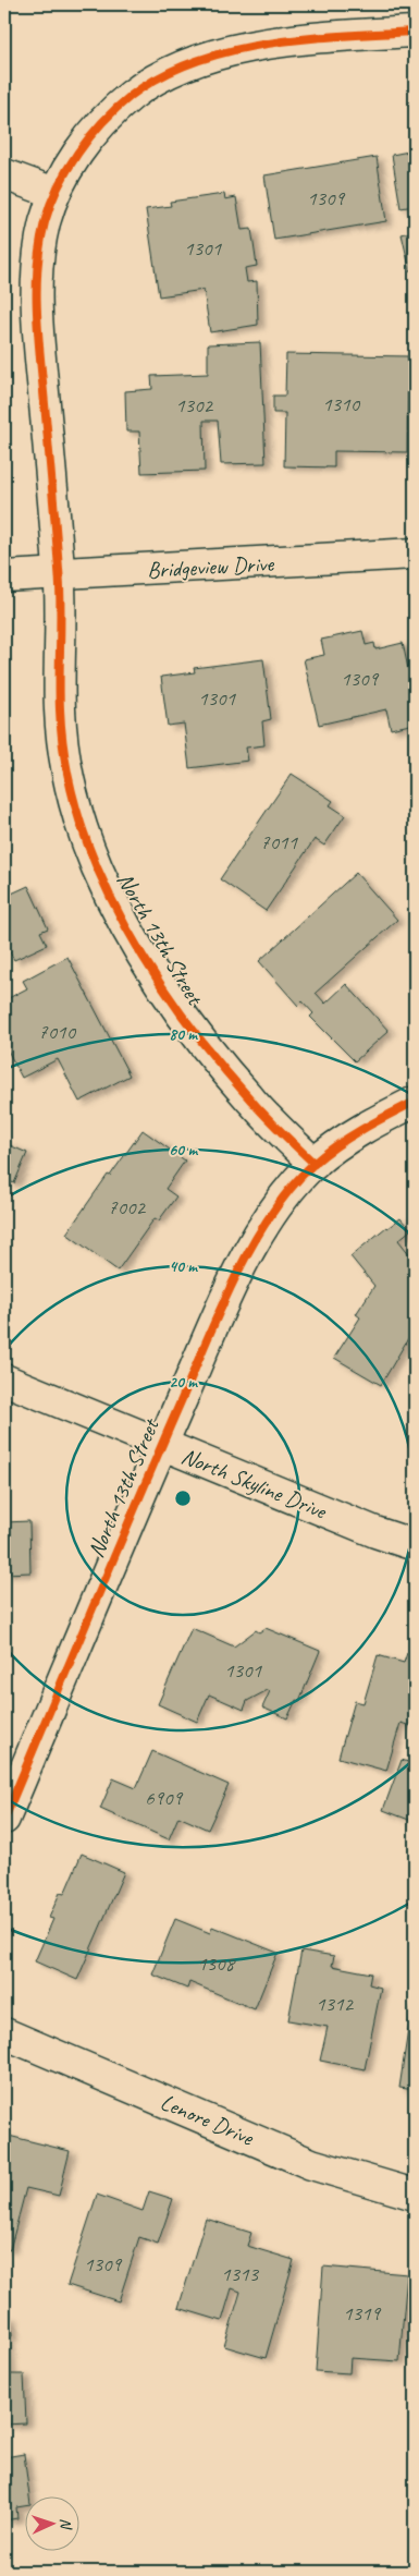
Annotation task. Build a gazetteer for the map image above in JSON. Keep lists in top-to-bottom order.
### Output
{
  "streets": {
    "street": [
      "Bridgeview Drive",
      "North 13th Street",
      "North Skyline Drive",
      "Lenore Drive"
    ]
  },
  "crossings": [
    ["Bridgeview Drive", "North 13th Street"],
    ["North 13th Street", "North Skyline Drive"]
  ],
  "house_numbers": [
    "1309",
    "1301",
    "1310",
    "1302",
    "1309",
    "1301",
    "7011",
    "7010",
    "7002",
    "1301",
    "6909",
    "1308",
    "1312",
    "1309",
    "1313",
    "1319"
  ],
  "north": "right",
  "rings": [
    "80 m",
    "60 m",
    "40 m",
    "20 m"
  ]
}
